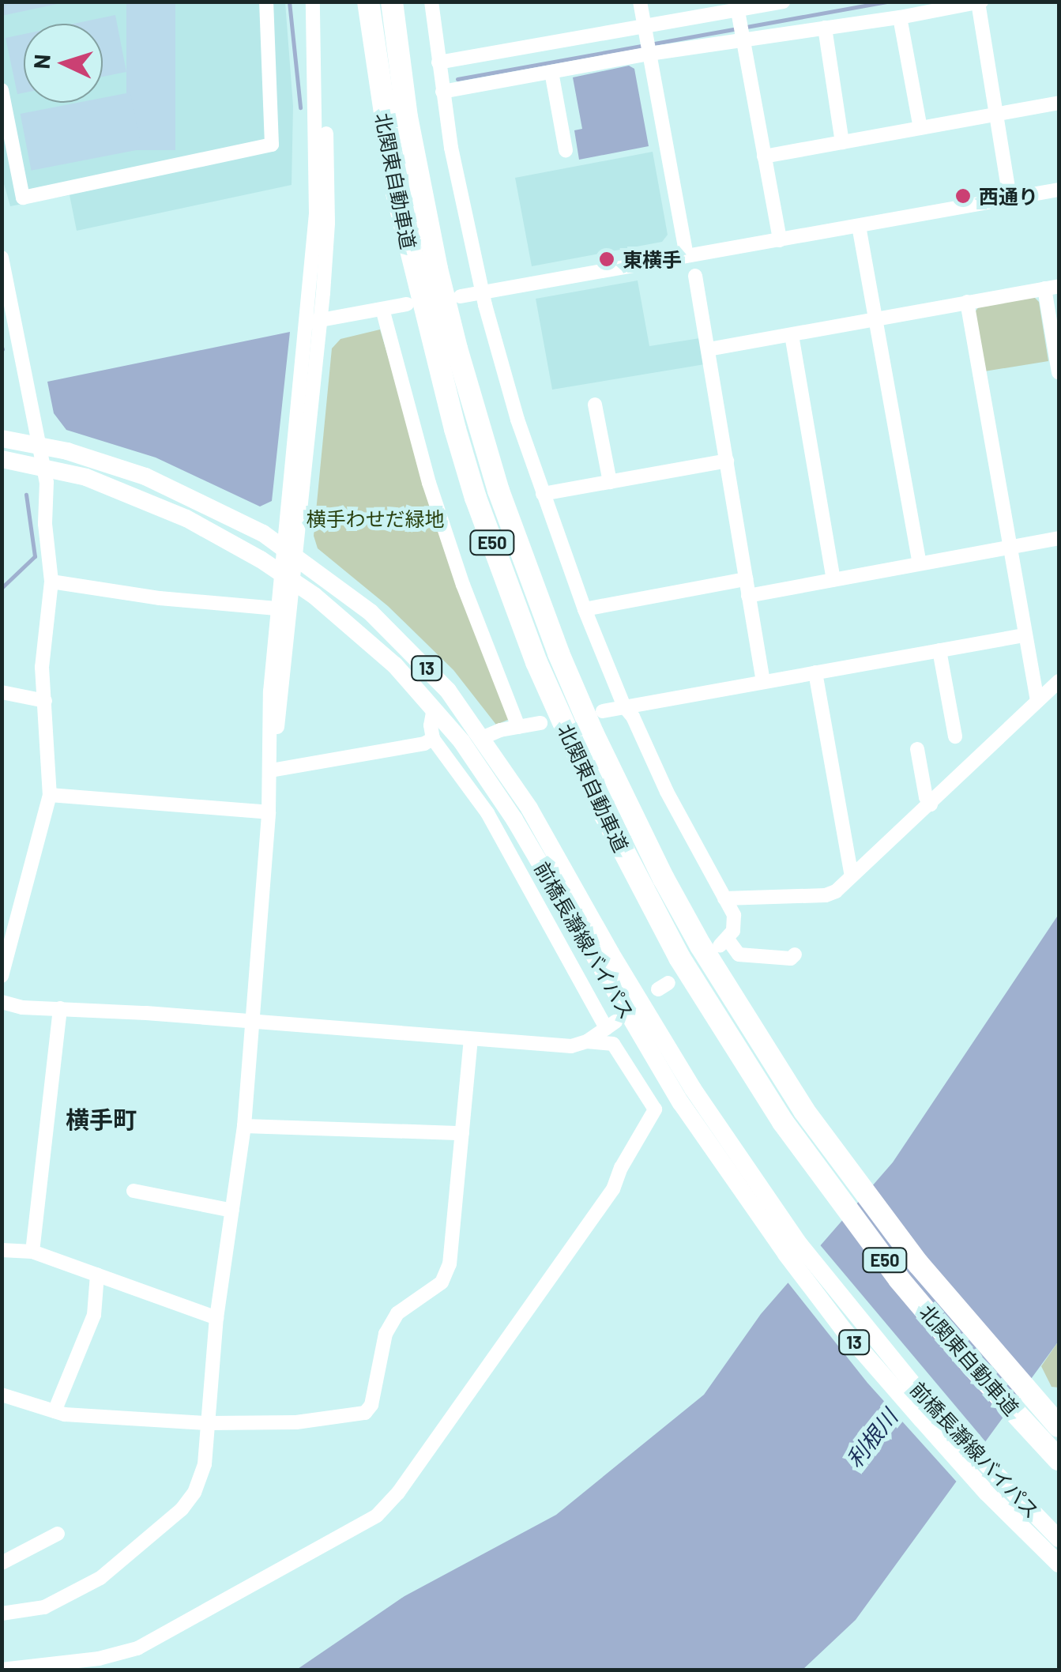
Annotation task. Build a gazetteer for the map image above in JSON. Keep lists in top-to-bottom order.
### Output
{
  "streets": {
    "highway": ["北関東自動車道", "E50"],
    "main road": ["13", "前橋長瀞線バイパス"]
  },
  "districts": ["横手町"],
  "water": ["利根川"],
  "parks": ["横手わせだ緑地"],
  "places": ["西通り", "東横手"],
  "north": "left"
}
